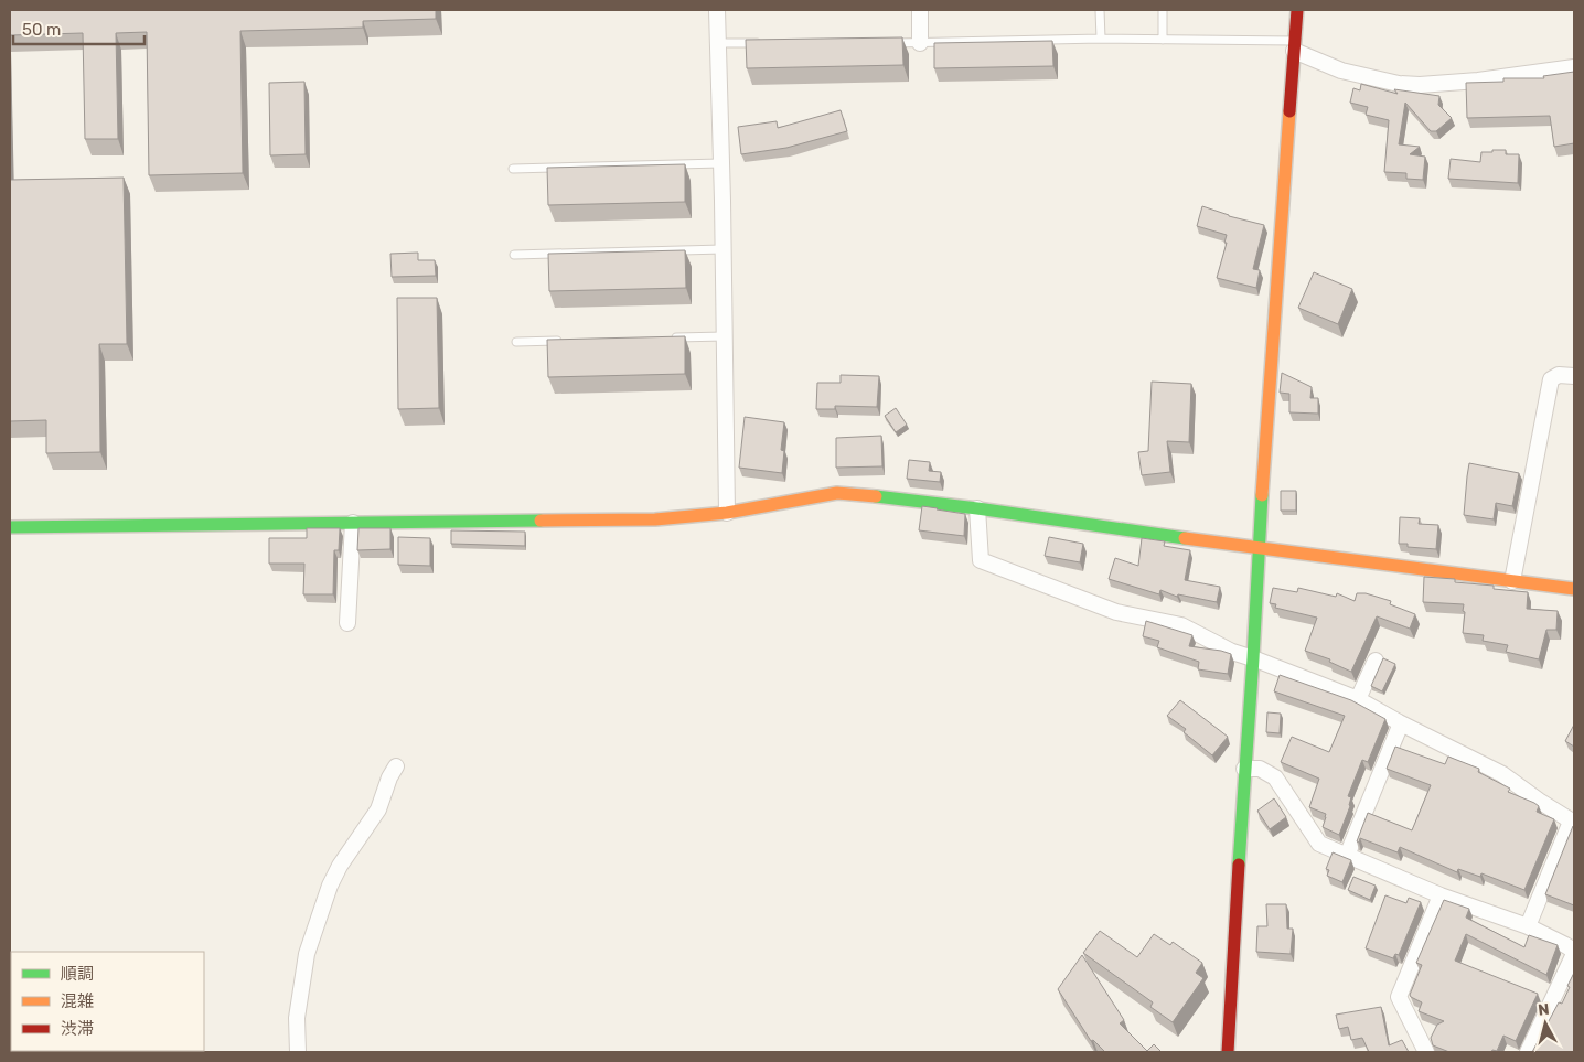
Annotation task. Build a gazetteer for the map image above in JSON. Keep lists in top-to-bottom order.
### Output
{
  "legend": ["順調", "混雑", "渋滞"],
  "scale_bar": "50 m",
  "north": "top"
}
